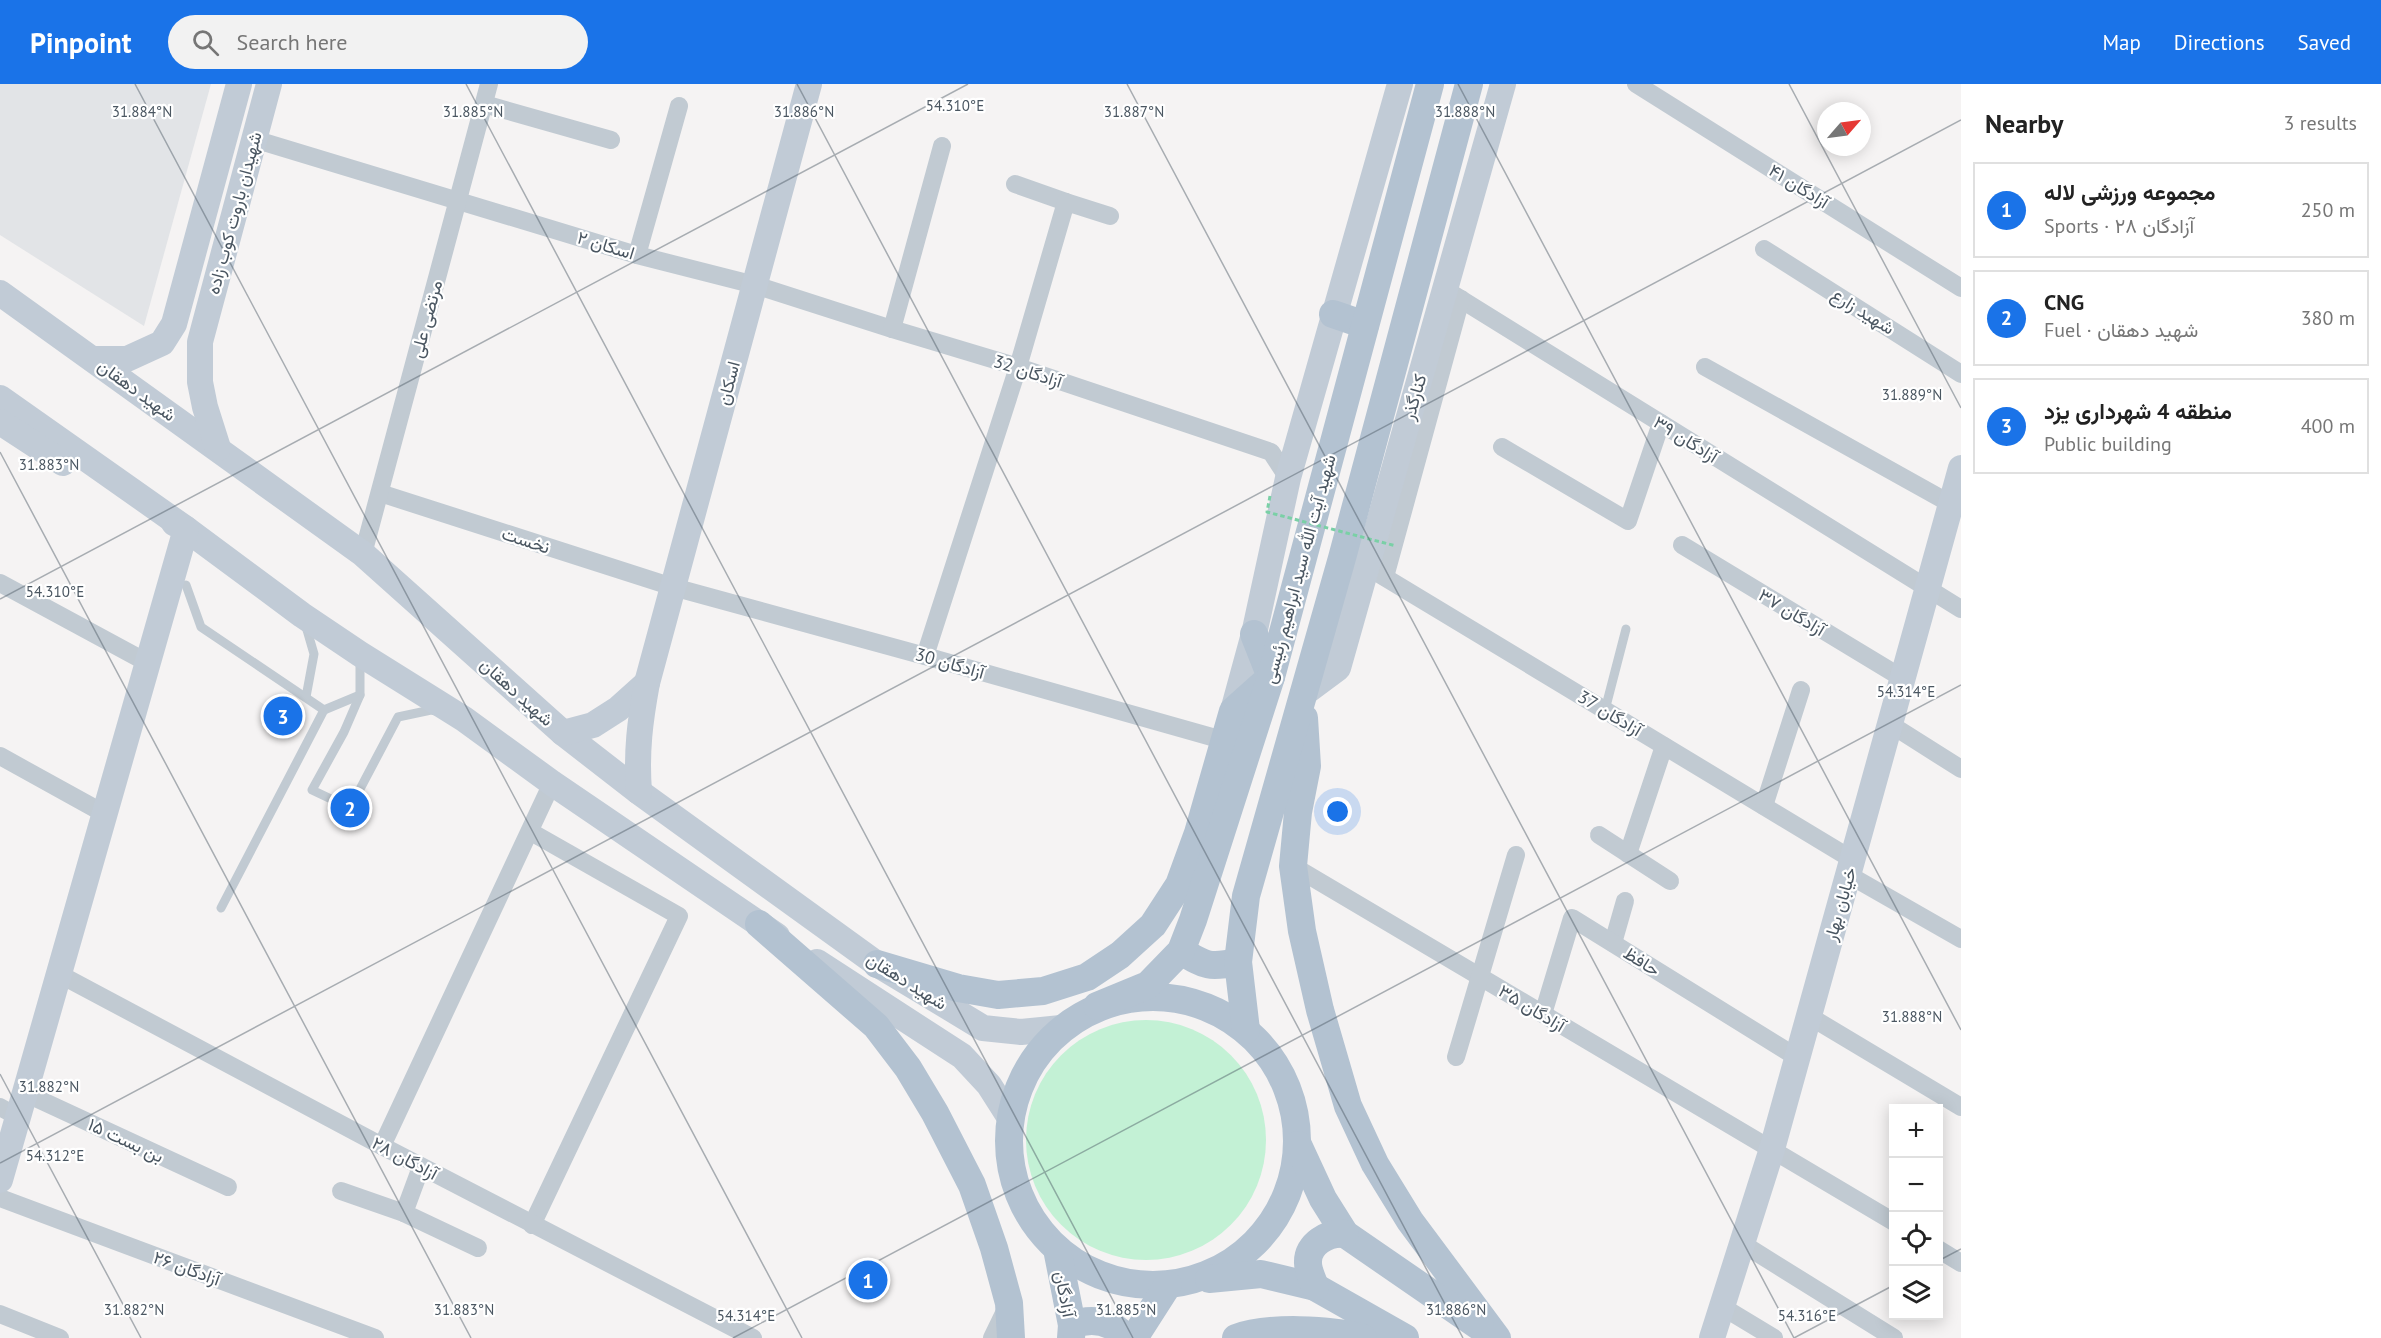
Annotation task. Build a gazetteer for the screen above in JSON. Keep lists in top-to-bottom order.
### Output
{
  "streets": {
    "main road": ["شهید آیت الله سید ابراهیم رئیسی", "آزادگان"],
    "street": [
      "آزادگان ۴۱",
      "شهیدان باروت کوب زاده",
      "اسکان ۲",
      "شهید زارع",
      "مرتضی علی",
      "آزادگان 32",
      "اسکان",
      "شهید دهقان",
      "کنارگذر",
      "آزادگان ۳۹",
      "نخست",
      "آزادگان ۳۷",
      "آزادگان 30",
      "آزادگان 37",
      "خیابان بهار",
      "حافظ",
      "آزادگان ۳۵",
      "بن بست ۱۵",
      "۲۸ آزادگان",
      "۲۶ آزادگان"
    ]
  },
  "crossings": [
    ["شهیدان باروت کوب زاده", "اسکان ۲"],
    ["شهیدان باروت کوب زاده", "شهید دهقان"],
    ["اسکان ۲", "مرتضی علی"],
    ["اسکان ۲", "آزادگان 32"],
    ["اسکان ۲", "اسکان"],
    ["مرتضی علی", "شهید دهقان"],
    ["مرتضی علی", "نخست"],
    ["آزادگان 32", "اسکان"],
    ["اسکان", "شهید دهقان"],
    ["اسکان", "نخست"],
    ["اسکان", "آزادگان 30"],
    ["کنارگذر", "آزادگان ۳۹"],
    ["کنارگذر", "شهید آیت الله سید ابراهیم رئیسی"],
    ["کنارگذر", "آزادگان 37"],
    ["آزادگان ۳۹", "خیابان بهار"],
    ["نخست", "آزادگان 30"],
    ["آزادگان ۳۷", "خیابان بهار"],
    ["آزادگان 37", "خیابان بهار"],
    ["خیابان بهار", "حافظ"],
    ["خیابان بهار", "آزادگان ۳۵"],
    ["حافظ", "آزادگان ۳۵"]
  ],
  "north": "top right",
  "page": {
    "header": "Pinpoint",
    "search": "Search here",
    "nav": ["Map", "Directions", "Saved"],
    "heading": ["Nearby", "3 results"],
    "list": [
      {
        "mark": "1",
        "name": "مجموعه ورزشی لاله",
        "note": "Sports · ۲۸ آزادگان",
        "value": "250 m"
      },
      {
        "mark": "2",
        "name": "CNG",
        "note": "Fuel · شهید دهقان",
        "value": "380 m"
      },
      {
        "mark": "3",
        "name": "منطقه 4 شهرداری یزد",
        "note": "Public building",
        "value": "400 m"
      }
    ],
    "pins": ["3", "2", "1"],
    "map_buttons": ["+", "−"]
  },
  "coordinates": [
    "54.310°E",
    "31.884°N",
    "31.885°N",
    "31.886°N",
    "31.887°N",
    "31.888°N",
    "31.889°N",
    "31.883°N",
    "54.314°E",
    "31.882°N",
    "54.312°E",
    "54.316°E"
  ]
}
